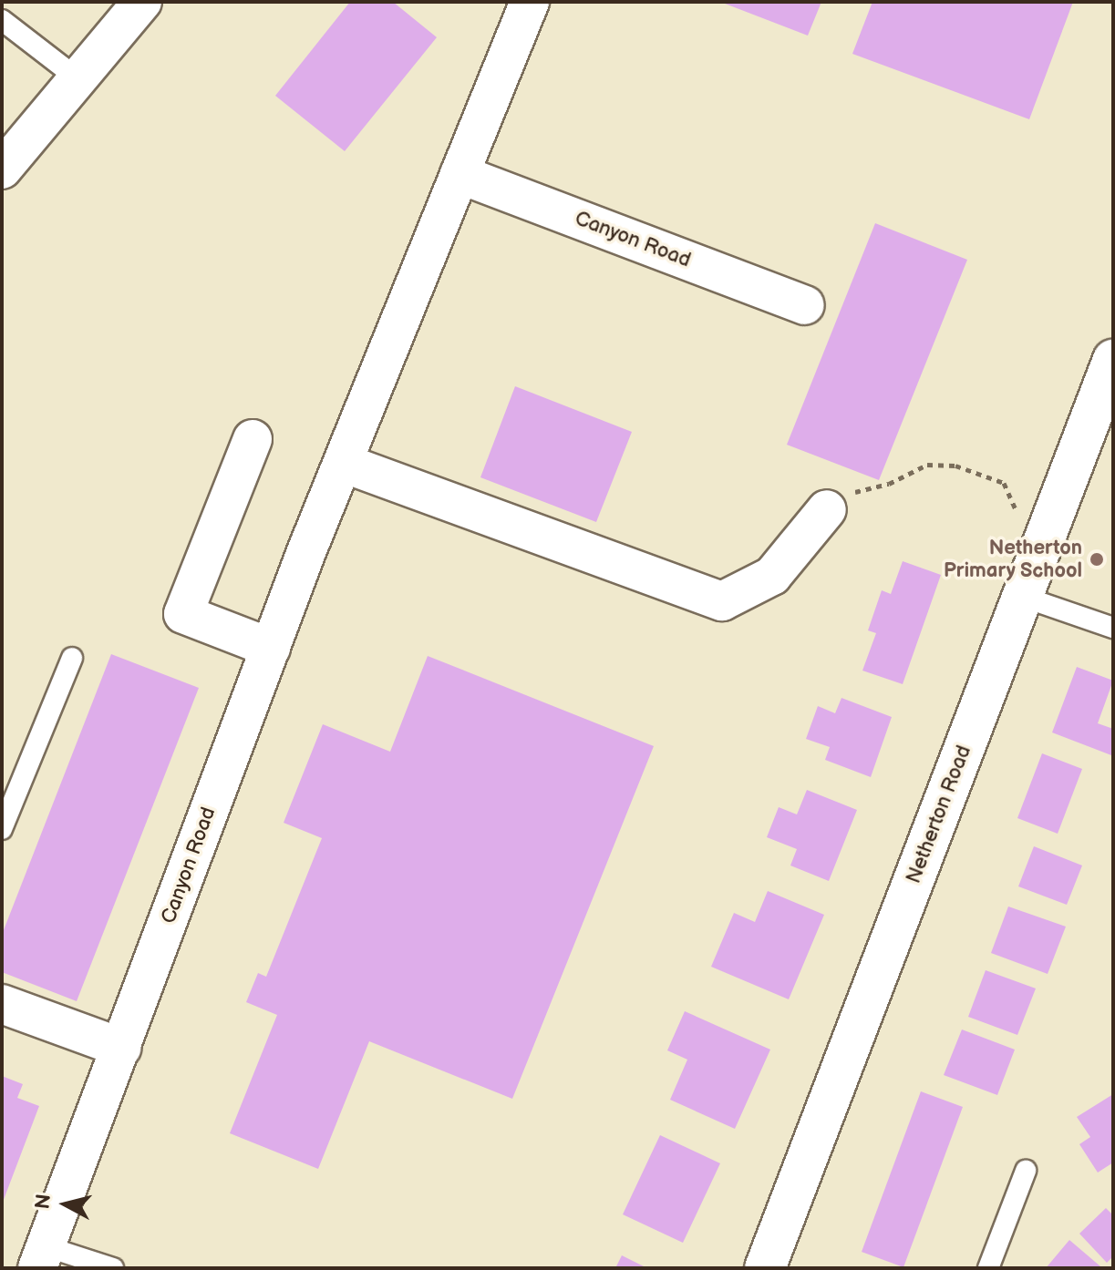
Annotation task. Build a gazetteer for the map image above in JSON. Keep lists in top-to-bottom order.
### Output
{
  "streets": {
    "main road": ["Netherton Road"],
    "street": ["Canyon Road"]
  },
  "places": ["Netherton Primary School"],
  "north": "left"
}
